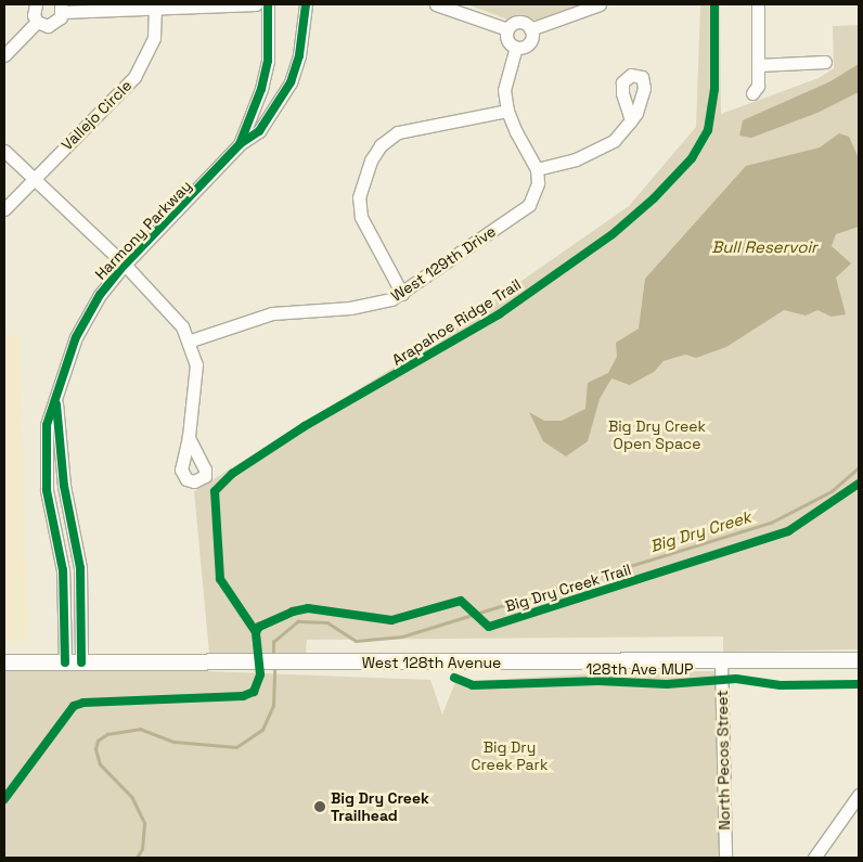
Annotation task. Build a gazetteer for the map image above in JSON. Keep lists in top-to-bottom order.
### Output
{
  "streets": {
    "main road": ["West 128th Avenue"],
    "street": [
      "Vallejo Circle",
      "Harmony Parkway",
      "West 129th Drive",
      "North Pecos Street"
    ],
    "cycle path": ["Arapahoe Ridge Trail", "Big Dry Creek Trail", "128th Ave MUP"]
  },
  "crossings": [
    ["Harmony Parkway", "West 128th Avenue"],
    ["West 128th Avenue", "North Pecos Street"]
  ],
  "water": ["Bull Reservoir", "Big Dry Creek"],
  "parks": ["Big Dry Creek Open Space", "Big Dry Creek Park"],
  "places": ["Big Dry Creek Trailhead"]
}
